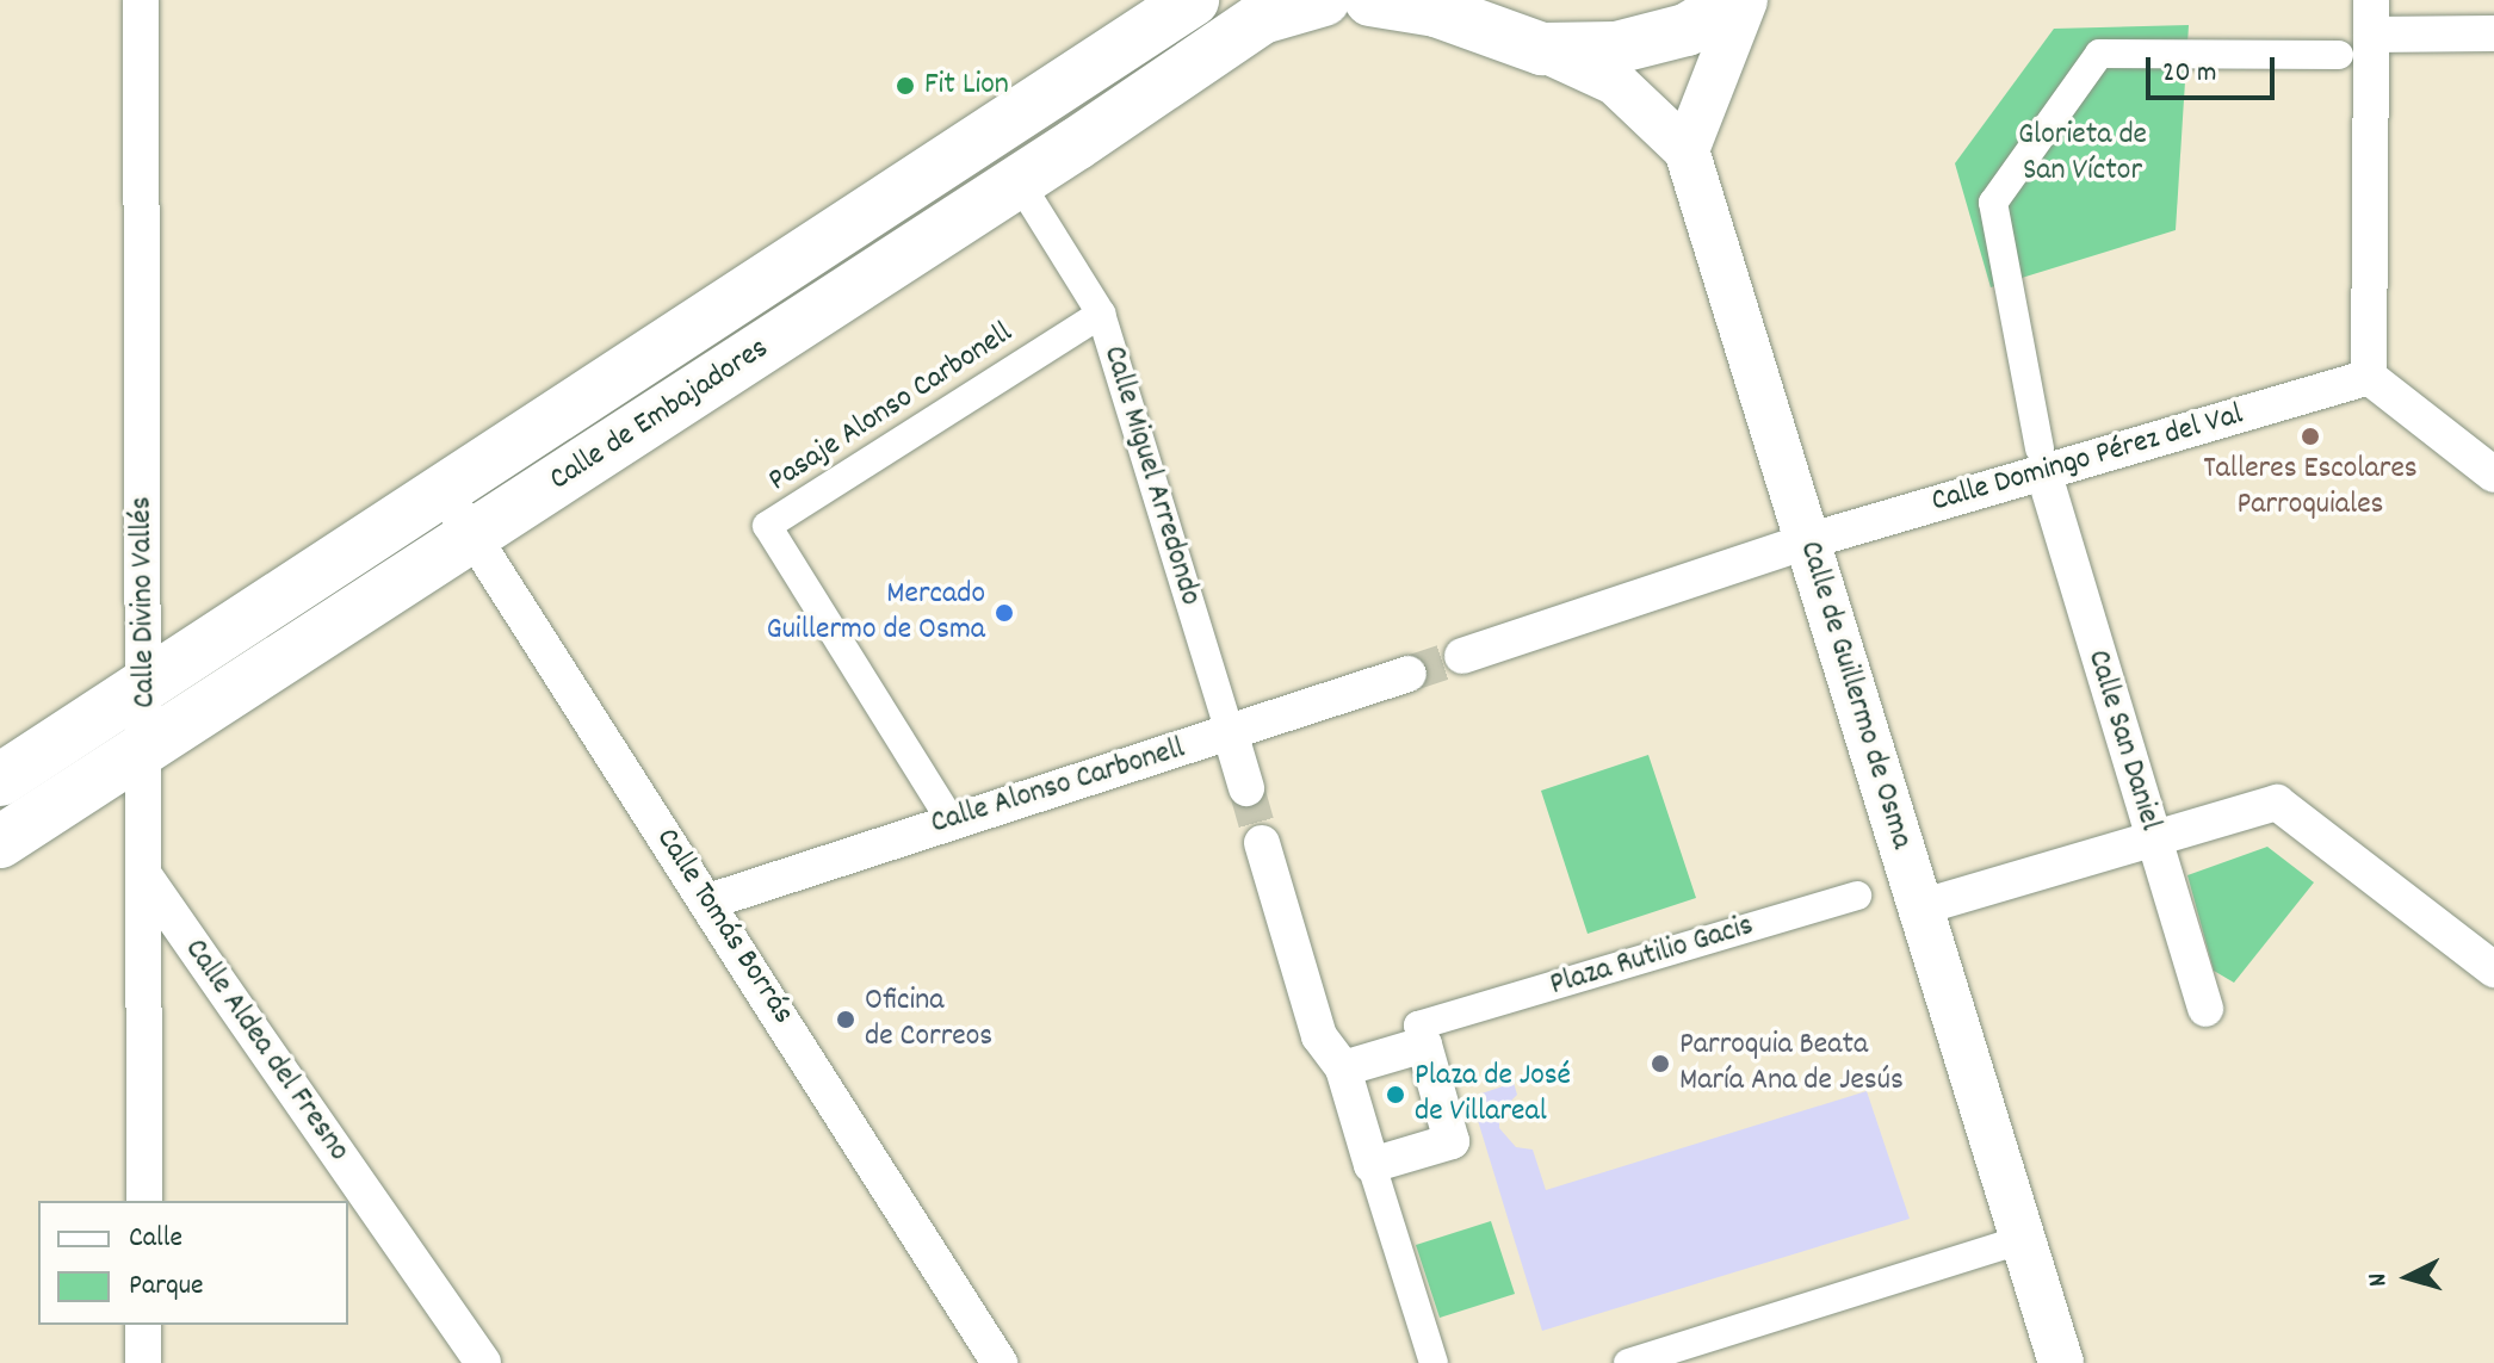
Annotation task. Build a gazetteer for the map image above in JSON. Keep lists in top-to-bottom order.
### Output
{
  "streets": {
    "main road": ["Calle de Embajadores"],
    "street": [
      "Pasaje Alonso Carbonell",
      "Calle Domingo Pérez del Val",
      "Calle Miguel Arredondo",
      "Calle Divino Vallés",
      "Calle de Guillermo de Osma",
      "Calle San Daniel",
      "Calle Alonso Carbonell",
      "Calle Tomás Borrás",
      "Plaza Rutilio Gacis",
      "Calle Aldea del Fresno"
    ]
  },
  "crossings": [
    ["Pasaje Alonso Carbonell", "Calle Miguel Arredondo"],
    ["Pasaje Alonso Carbonell", "Calle Alonso Carbonell"],
    ["Calle de Embajadores", "Calle Miguel Arredondo"],
    ["Calle de Embajadores", "Calle Divino Vallés"],
    ["Calle de Embajadores", "Calle Tomás Borrás"],
    ["Calle Domingo Pérez del Val", "Calle de Guillermo de Osma"],
    ["Calle Domingo Pérez del Val", "Calle San Daniel"],
    ["Calle Miguel Arredondo", "Calle Alonso Carbonell"],
    ["Calle Divino Vallés", "Calle Aldea del Fresno"],
    ["Calle Alonso Carbonell", "Calle Tomás Borrás"]
  ],
  "parks": ["Glorieta de San Víctor"],
  "places": [
    "Fit Lion",
    "Talleres Escolares Parroquiales",
    "Mercado Guillermo de Osma",
    "Oficina de Correos",
    "Parroquia Beata María Ana de Jesús",
    "Plaza de José de Villareal"
  ],
  "legend": ["Calle", "Parque"],
  "scale_bar": "20 m",
  "north": "left"
}
